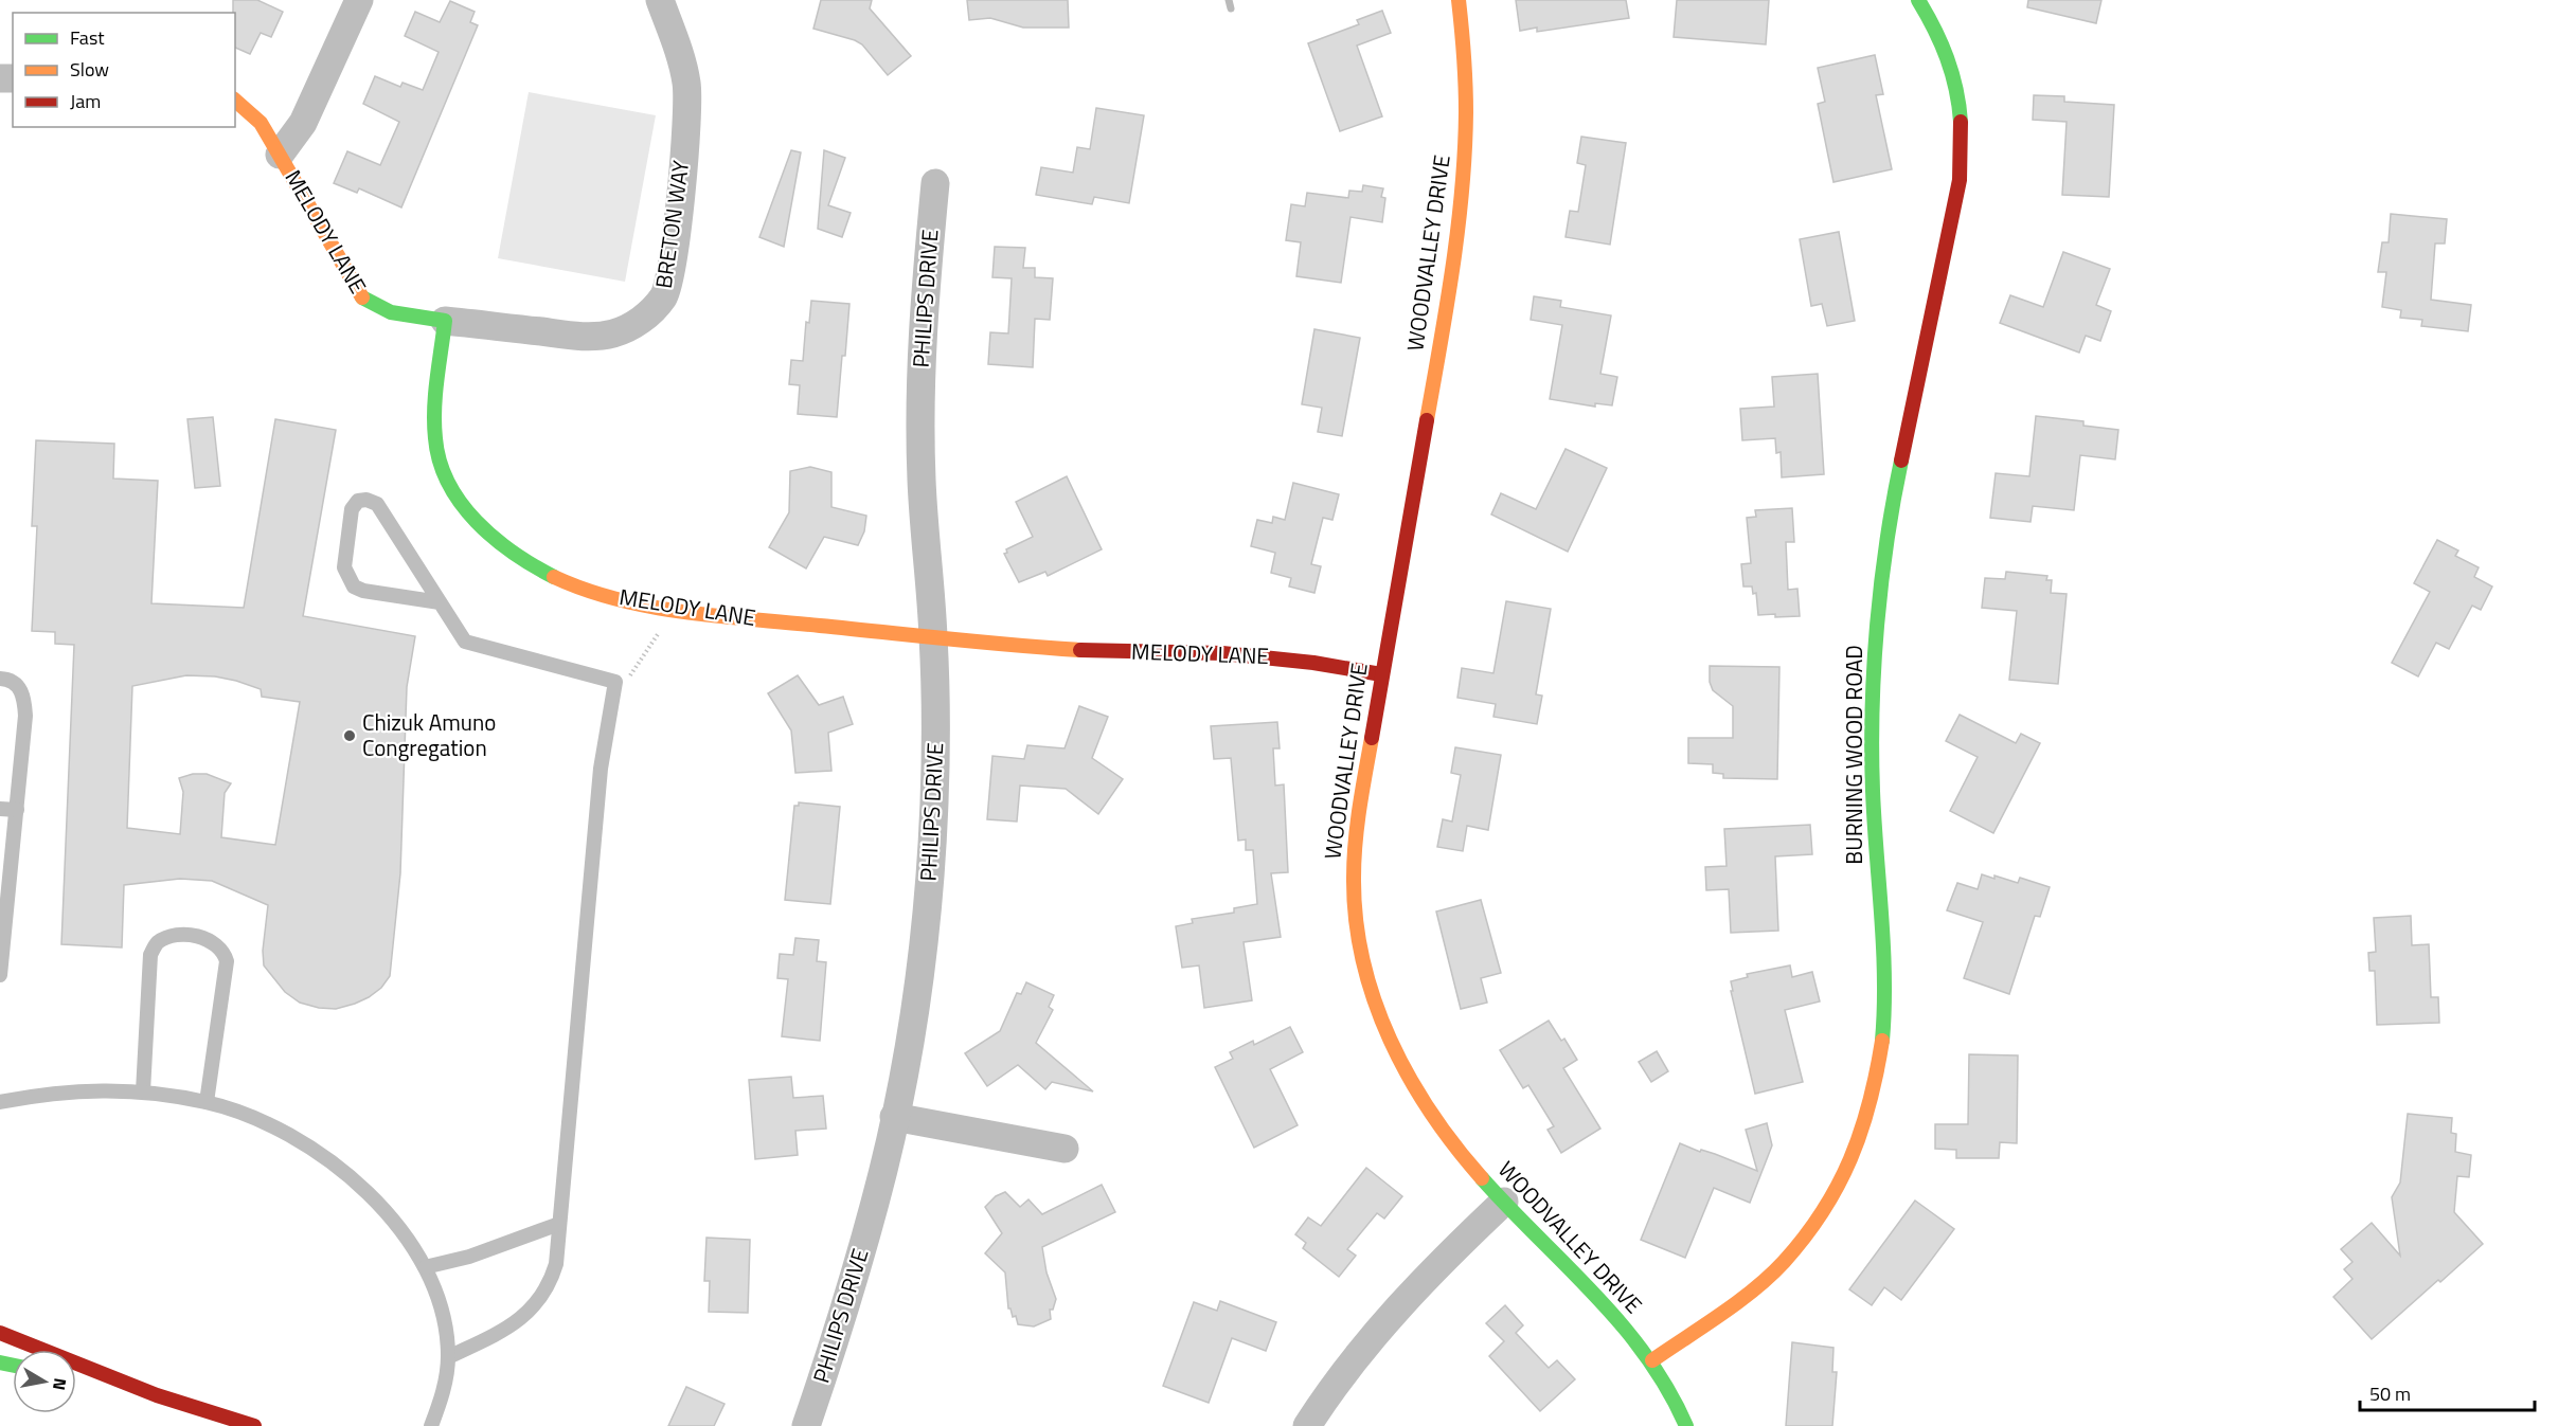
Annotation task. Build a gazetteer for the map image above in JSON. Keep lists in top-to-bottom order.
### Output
{
  "streets": {
    "street": [
      "BRETON WAY",
      "MELODY LANE",
      "WOODVALLEY DRIVE",
      "PHILIPS DRIVE",
      "BURNING WOOD ROAD"
    ]
  },
  "crossings": [
    ["BRETON WAY", "MELODY LANE"],
    ["MELODY LANE", "WOODVALLEY DRIVE"],
    ["MELODY LANE", "PHILIPS DRIVE"],
    ["WOODVALLEY DRIVE", "BURNING WOOD ROAD"]
  ],
  "places": ["Chizuk Amuno Congregation"],
  "legend": ["Fast", "Slow", "Jam"],
  "scale_bar": "50 m",
  "north": "right"
}
